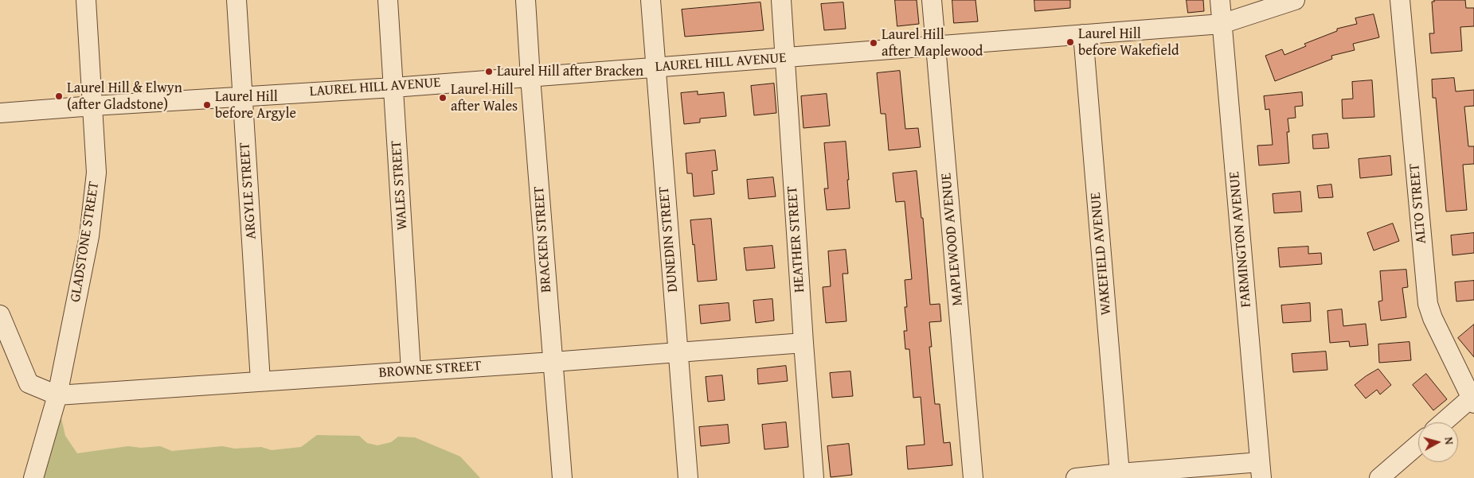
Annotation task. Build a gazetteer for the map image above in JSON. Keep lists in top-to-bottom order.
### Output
{
  "streets": {
    "street": [
      "LAUREL HILL AVENUE",
      "WALES STREET",
      "ARGYLE STREET",
      "ALTO STREET",
      "BRACKEN STREET",
      "DUNEDIN STREET",
      "HEATHER STREET",
      "MAPLEWOOD AVENUE",
      "FARMINGTON AVENUE",
      "GLADSTONE STREET",
      "WAKEFIELD AVENUE",
      "BROWNE STREET"
    ]
  },
  "crossings": [
    ["LAUREL HILL AVENUE", "WALES STREET"],
    ["LAUREL HILL AVENUE", "ARGYLE STREET"],
    ["LAUREL HILL AVENUE", "BRACKEN STREET"],
    ["LAUREL HILL AVENUE", "DUNEDIN STREET"],
    ["LAUREL HILL AVENUE", "HEATHER STREET"],
    ["LAUREL HILL AVENUE", "MAPLEWOOD AVENUE"],
    ["LAUREL HILL AVENUE", "FARMINGTON AVENUE"],
    ["LAUREL HILL AVENUE", "GLADSTONE STREET"],
    ["LAUREL HILL AVENUE", "WAKEFIELD AVENUE"],
    ["WALES STREET", "BROWNE STREET"],
    ["ARGYLE STREET", "BROWNE STREET"],
    ["BRACKEN STREET", "BROWNE STREET"],
    ["DUNEDIN STREET", "BROWNE STREET"],
    ["HEATHER STREET", "BROWNE STREET"],
    ["GLADSTONE STREET", "BROWNE STREET"]
  ],
  "places": [
    "Laurel Hill before Wakefield",
    "Laurel Hill after Maplewood",
    "Laurel Hill after Bracken",
    "Laurel Hill & Elwyn (after Gladstone)",
    "Laurel Hill after Wales",
    "Laurel Hill before Argyle"
  ],
  "north": "right"
}
